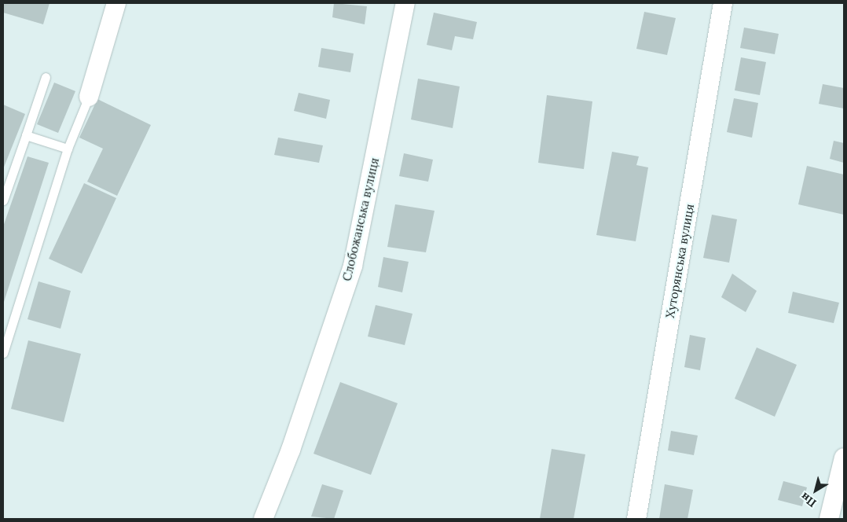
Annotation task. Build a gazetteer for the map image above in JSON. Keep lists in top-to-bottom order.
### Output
{
  "streets": {
    "street": ["Слобожанська вулиця", "Хуторянська вулиця"]
  },
  "north": "bottom left"
}
